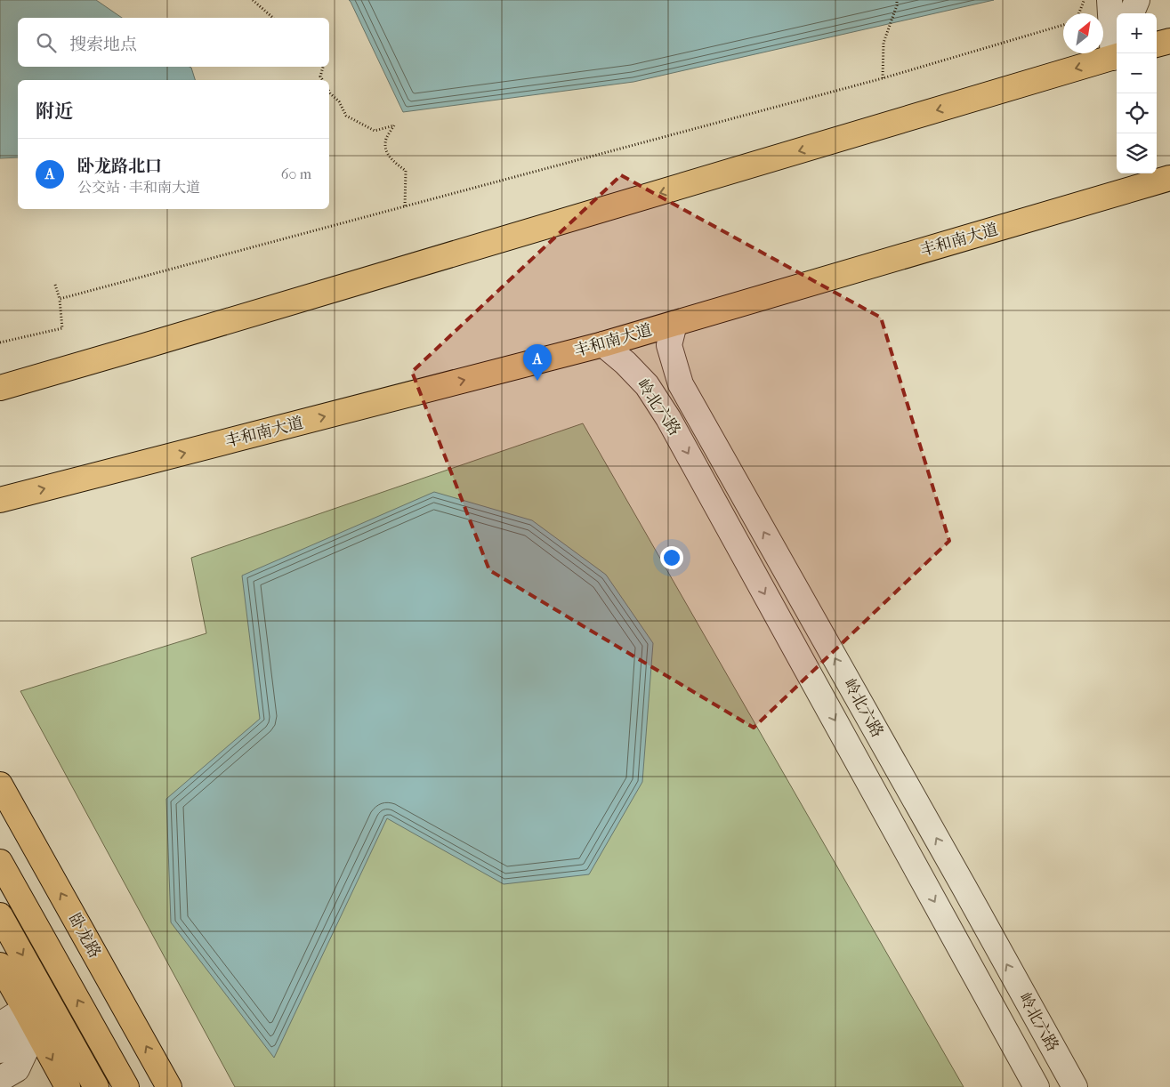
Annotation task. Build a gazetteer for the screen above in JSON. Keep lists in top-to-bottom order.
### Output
{
  "streets": {
    "main road": ["丰和南大道", "卧龙路"],
    "street": ["岭北六路"]
  },
  "crossings": [
    ["丰和南大道", "岭北六路"]
  ],
  "north": "top right",
  "page": {
    "map_buttons": ["+", "−"],
    "search": "搜索地点",
    "heading": "附近",
    "list": [
      {
        "mark": "A",
        "name": "卧龙路北口",
        "note": "公交站 · 丰和南大道",
        "value": "60 m"
      }
    ],
    "pins": "A"
  }
}
